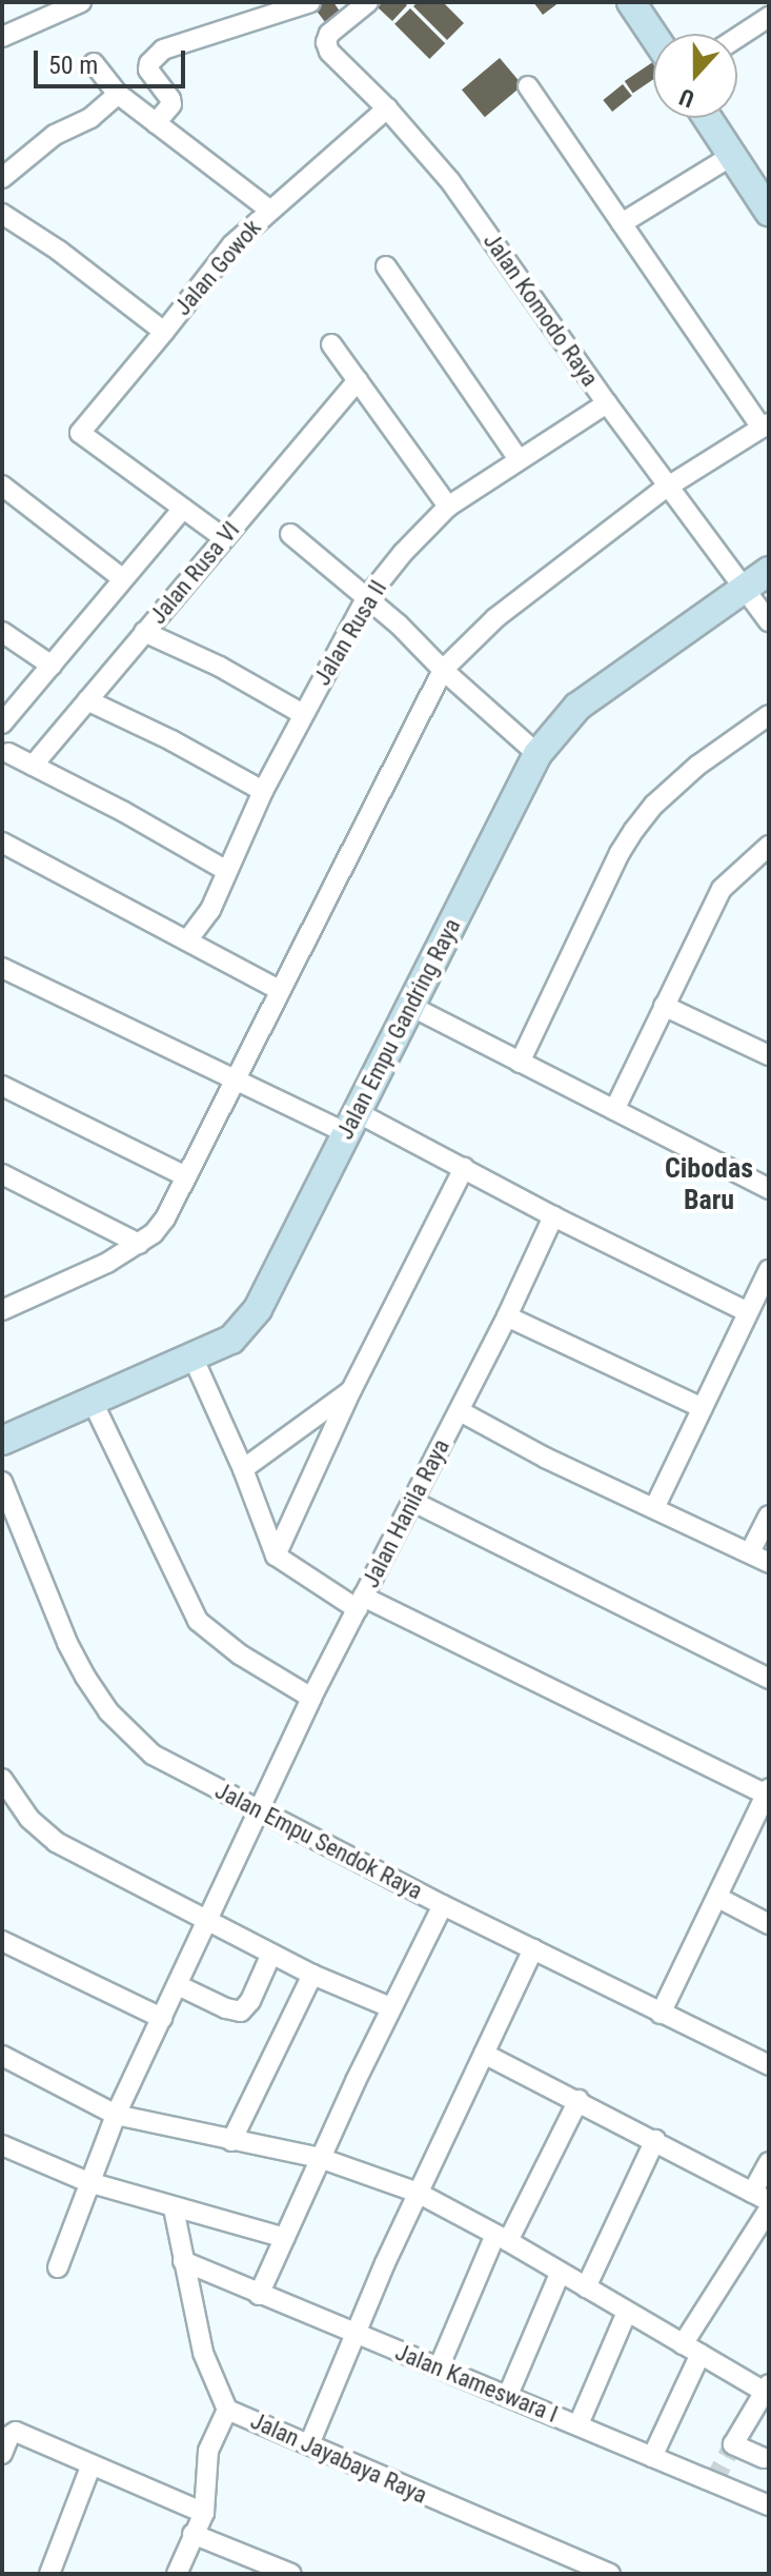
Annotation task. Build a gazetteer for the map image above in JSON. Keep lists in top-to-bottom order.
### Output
{
  "streets": {
    "street": [
      "Jalan Gowok",
      "Jalan Komodo Raya",
      "Jalan Rusa VI",
      "Jalan Rusa II",
      "Jalan Empu Gandring Raya",
      "Jalan Hanila Raya",
      "Jalan Empu Sendok Raya",
      "Jalan Kameswara I",
      "Jalan Jayabaya Raya"
    ]
  },
  "crossings": [
    ["Jalan Gowok", "Jalan Komodo Raya"],
    ["Jalan Komodo Raya", "Jalan Rusa II"],
    ["Jalan Komodo Raya", "Jalan Empu Gandring Raya"],
    ["Jalan Hanila Raya", "Jalan Empu Sendok Raya"]
  ],
  "districts": ["Cibodas Baru"],
  "scale_bar": "50 m",
  "north": "bottom"
}
